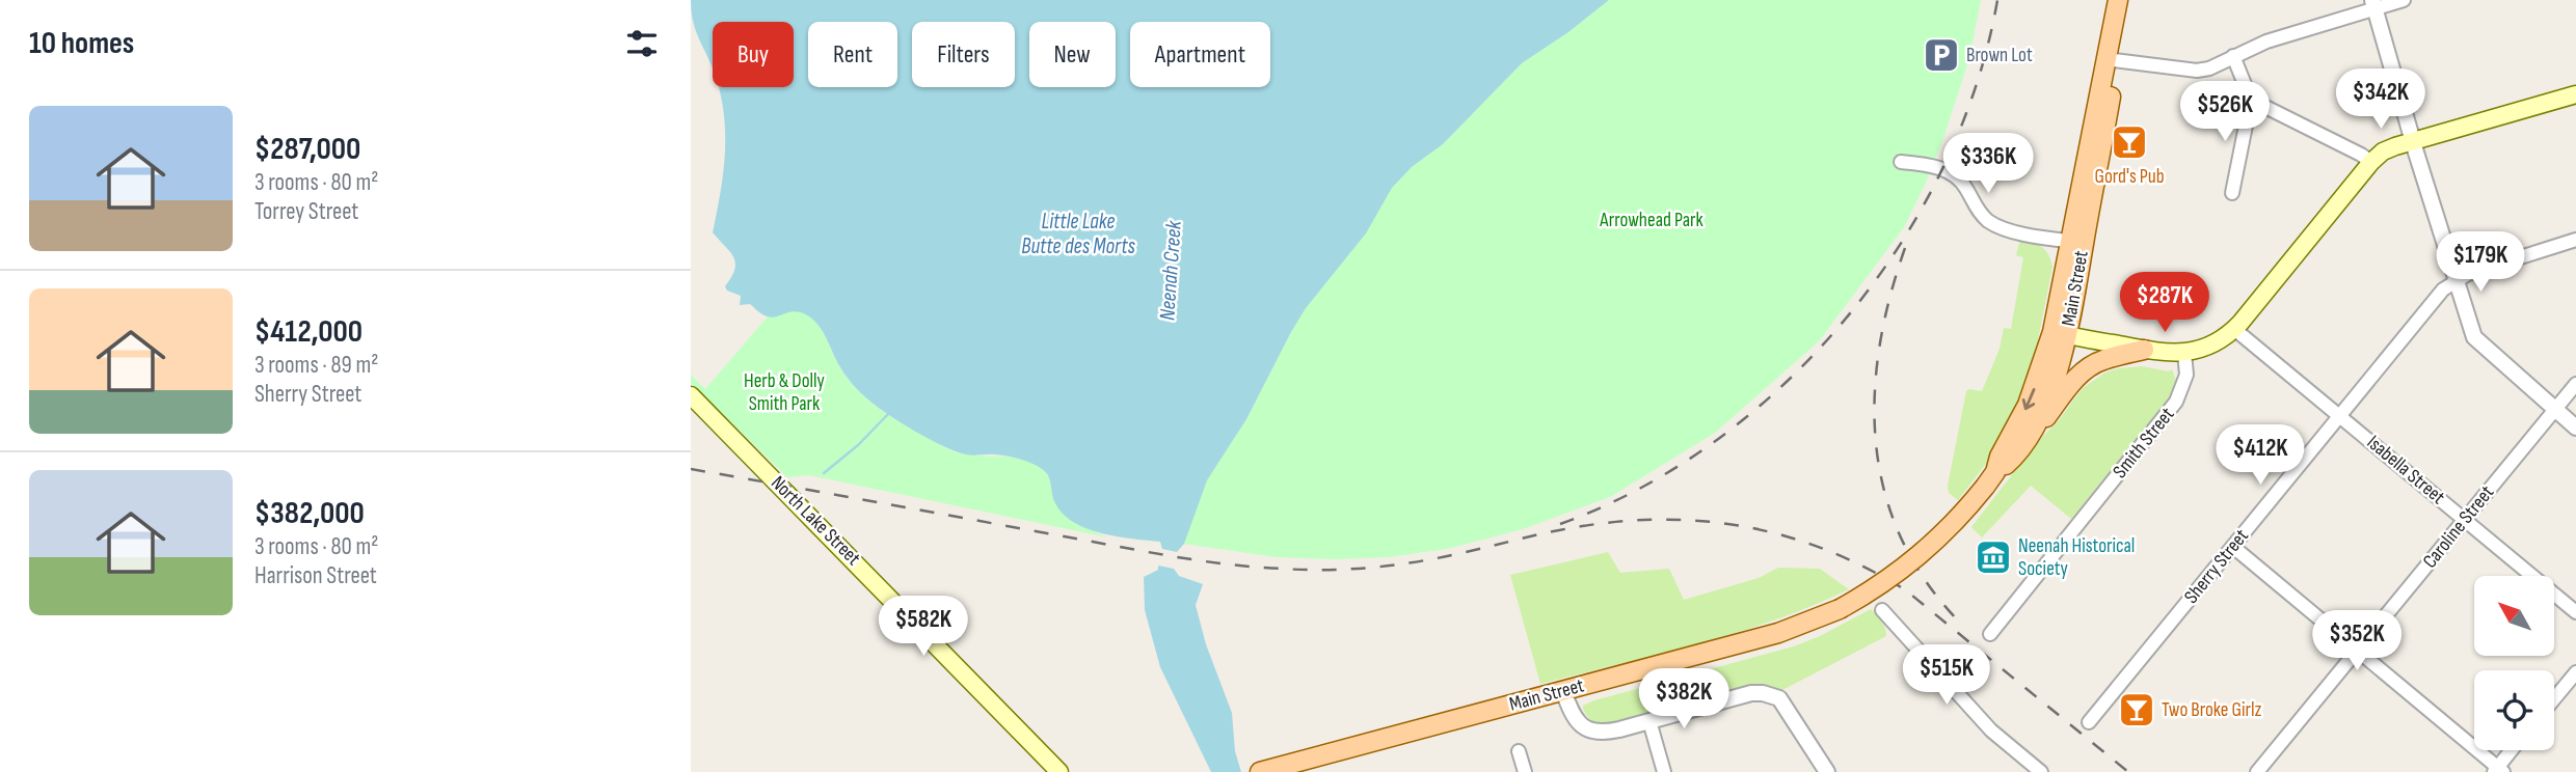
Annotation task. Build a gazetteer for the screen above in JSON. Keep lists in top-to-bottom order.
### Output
{
  "streets": {
    "main road": ["Main Street", "North Lake Street"],
    "street": [
      "Smith Street",
      "Isabella Street",
      "Caroline Street",
      "Sherry Street"
    ]
  },
  "crossings": [
    ["Isabella Street", "Caroline Street"],
    ["Isabella Street", "Sherry Street"]
  ],
  "water": ["Little Lake Butte des Morts", "Neenah Creek"],
  "parks": ["Arrowhead Park", "Herb & Dolly Smith Park"],
  "places": {
    "parking": ["Brown Lot"],
    "bar": ["Gord's Pub", "Two Broke Girlz"],
    "museum": ["Neenah Historical Society"]
  },
  "north": "top left",
  "page": {
    "heading": "10 homes",
    "chip": [
      "Buy",
      "Rent",
      "Filters",
      "New",
      "Apartment"
    ],
    "price": [
      "$342K",
      "$526K",
      "$336K",
      "$179K",
      "$287K",
      "$412K",
      "$582K",
      "$352K",
      "$515K",
      "$382K"
    ],
    "list": [
      {
        "name": "$287,000",
        "note": "3 rooms · 80 m² · Torrey Street"
      },
      {
        "name": "$412,000",
        "note": "3 rooms · 89 m² · Sherry Street"
      },
      {
        "name": "$382,000",
        "note": "3 rooms · 80 m² · Harrison Street"
      }
    ]
  }
}
